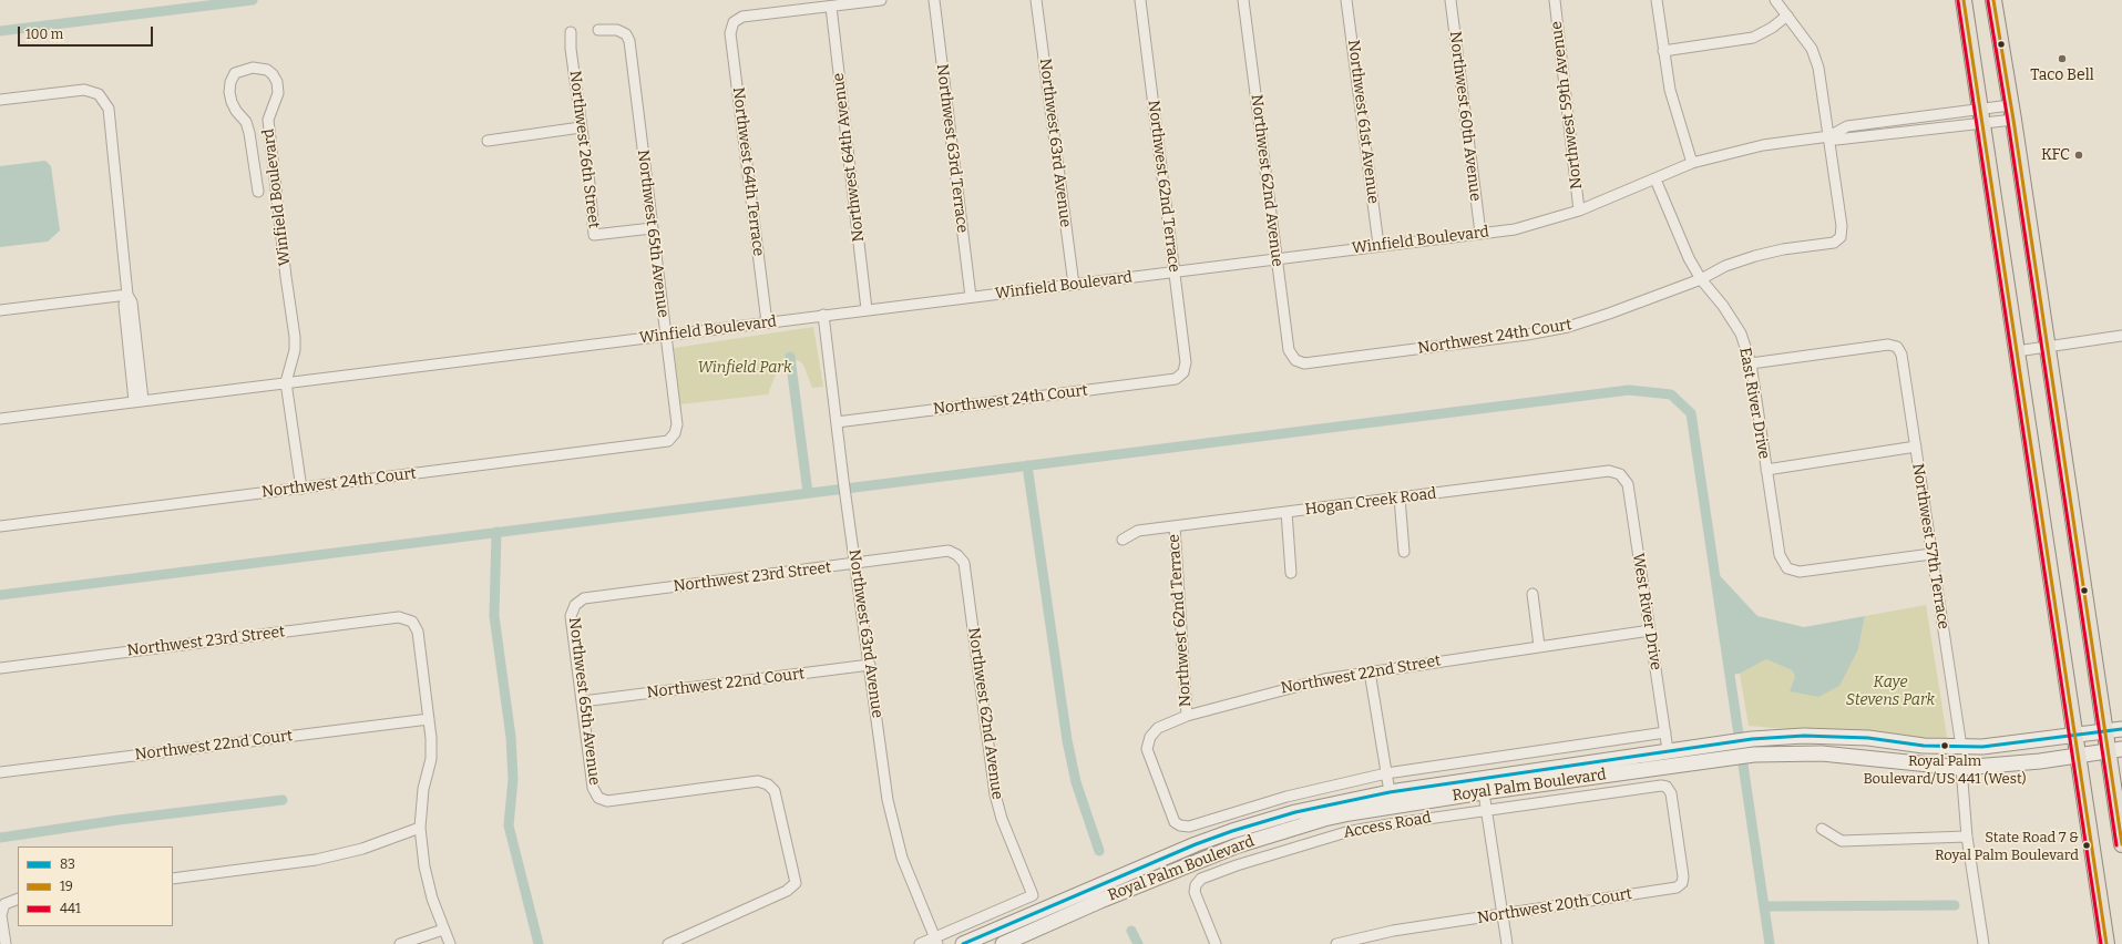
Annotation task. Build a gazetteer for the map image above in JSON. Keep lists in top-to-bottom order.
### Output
{
  "streets": {
    "main road": ["Royal Palm Boulevard"],
    "street": [
      "Northwest 59th Avenue",
      "Northwest 60th Avenue",
      "Northwest 61st Avenue",
      "Northwest 63rd Avenue",
      "Northwest 63rd Terrace",
      "Northwest 26th Street",
      "Northwest 64th Avenue",
      "Northwest 64th Terrace",
      "Northwest 62nd Avenue",
      "Northwest 62nd Terrace",
      "Winfield Boulevard",
      "Northwest 65th Avenue",
      "Northwest 24th Court",
      "East River Drive",
      "Hogan Creek Road",
      "Northwest 57th Terrace",
      "Northwest 23rd Street",
      "West River Drive",
      "Northwest 22nd Street",
      "Northwest 22nd Court",
      "Access Road",
      "Northwest 20th Court"
    ]
  },
  "crossings": [
    ["Northwest 59th Avenue", "Winfield Boulevard"],
    ["Northwest 60th Avenue", "Winfield Boulevard"],
    ["Northwest 61st Avenue", "Winfield Boulevard"],
    ["Northwest 63rd Avenue", "Northwest 62nd Avenue"],
    ["Northwest 63rd Avenue", "Winfield Boulevard"],
    ["Northwest 63rd Avenue", "Northwest 24th Court"],
    ["Northwest 63rd Avenue", "Northwest 23rd Street"],
    ["Northwest 63rd Avenue", "Northwest 22nd Court"],
    ["Northwest 63rd Terrace", "Winfield Boulevard"],
    ["Northwest 26th Street", "Northwest 65th Avenue"],
    ["Northwest 64th Avenue", "Northwest 64th Terrace"],
    ["Northwest 64th Avenue", "Winfield Boulevard"],
    ["Northwest 64th Terrace", "Winfield Boulevard"],
    ["Northwest 62nd Avenue", "Winfield Boulevard"],
    ["Northwest 62nd Avenue", "Northwest 24th Court"],
    ["Northwest 62nd Avenue", "Northwest 23rd Street"],
    ["Northwest 62nd Terrace", "Winfield Boulevard"],
    ["Northwest 62nd Terrace", "Northwest 24th Court"],
    ["Northwest 62nd Terrace", "Hogan Creek Road"],
    ["Northwest 62nd Terrace", "Northwest 22nd Street"],
    ["Winfield Boulevard", "Northwest 65th Avenue"],
    ["Winfield Boulevard", "Northwest 24th Court"],
    ["Winfield Boulevard", "East River Drive"],
    ["Northwest 65th Avenue", "Northwest 24th Court"],
    ["Northwest 65th Avenue", "Northwest 23rd Street"],
    ["Northwest 65th Avenue", "Northwest 22nd Court"],
    ["Northwest 24th Court", "East River Drive"],
    ["East River Drive", "Northwest 57th Terrace"],
    ["Hogan Creek Road", "West River Drive"],
    ["Northwest 57th Terrace", "Royal Palm Boulevard"],
    ["Northwest 23rd Street", "Northwest 22nd Court"],
    ["West River Drive", "Northwest 22nd Street"],
    ["West River Drive", "Royal Palm Boulevard"],
    ["Access Road", "Northwest 20th Court"]
  ],
  "parks": ["Winfield Park", "Kaye Stevens Park"],
  "places": [
    "Taco Bell",
    "KFC",
    "Royal Palm Boulevard/US 441 (West)",
    "State Road 7 & Royal Palm Boulevard"
  ],
  "lines": ["transit line 19", "transit line 441", "transit line 83"],
  "legend": ["83", "19", "441"],
  "scale_bar": "100 m"
}
